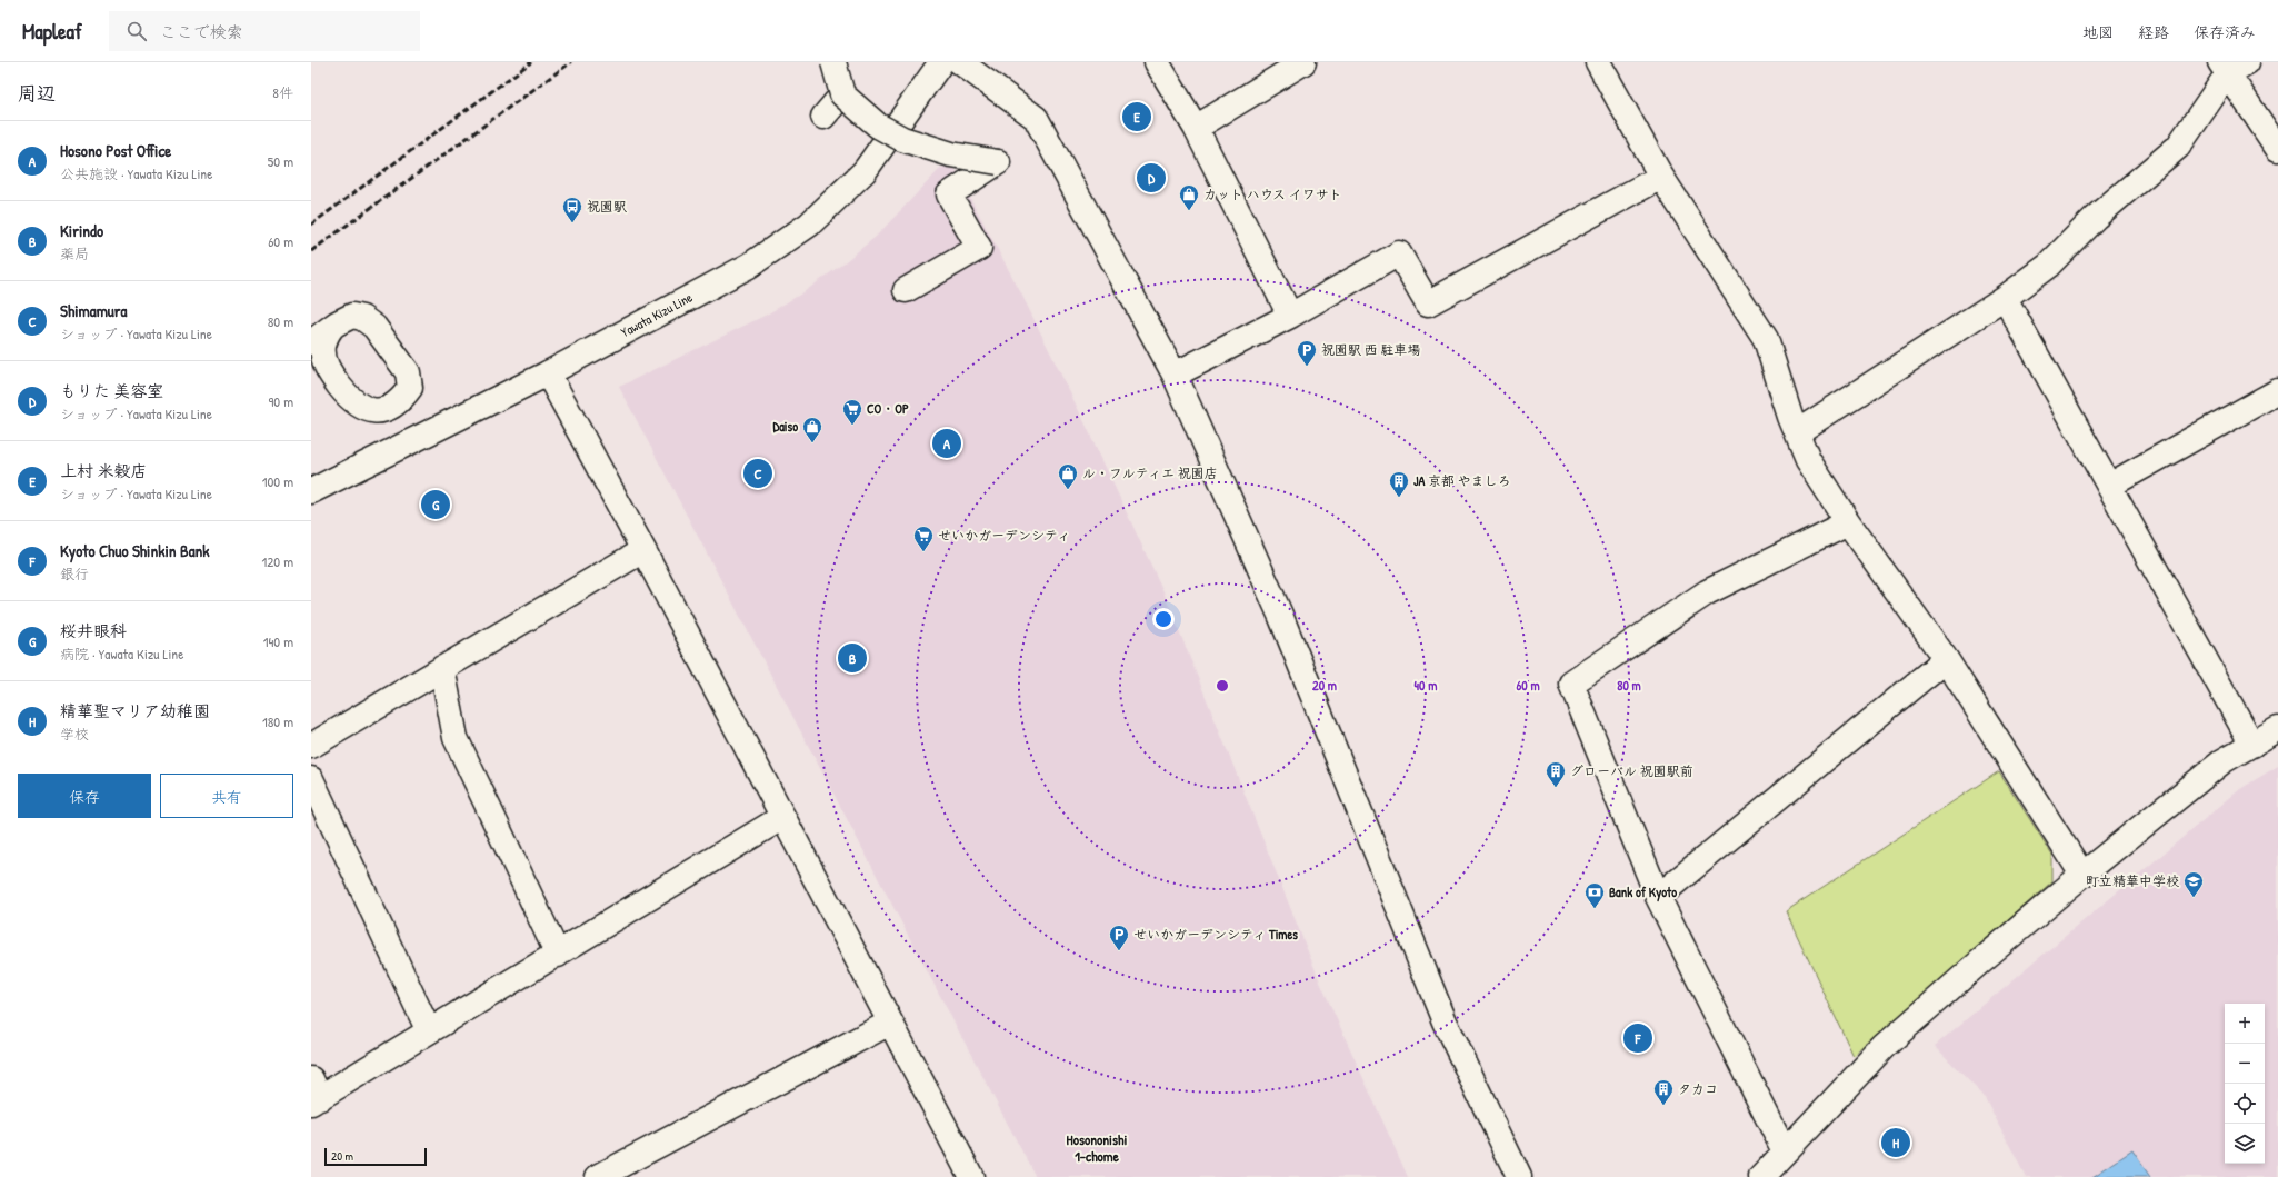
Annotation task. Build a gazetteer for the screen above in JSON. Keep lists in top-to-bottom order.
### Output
{
  "streets": {
    "street": ["Yawata Kizu Line"]
  },
  "districts": ["Hosononishi 1-chome"],
  "places": {
    "shop": ["カット ハウス イワサト", "Daiso", "ル・フルティエ 祝園店"],
    "bus stop": ["祝園駅"],
    "parking": ["祝園駅 西 駐車場", "せいかガーデンシティ Times"],
    "supermarket": ["CO・OP", "せいかガーデンシティ"],
    "building": ["JA 京都 やましろ", "グローバル 祝園駅前", "タカコ"],
    "school or university": ["町立精華中学校"],
    "bank": ["Bank of Kyoto"]
  },
  "scale_bar": "20 m",
  "page": {
    "header": "Mapleaf",
    "search": "ここで検索",
    "nav": ["地図", "経路", "保存済み"],
    "heading": ["周辺", "8件"],
    "pins": [
      "E",
      "D",
      "A",
      "C",
      "G",
      "B",
      "F",
      "H"
    ],
    "list": [
      {
        "mark": "A",
        "name": "Hosono Post Office",
        "note": "公共施設 · Yawata Kizu Line",
        "value": "50 m"
      },
      {
        "mark": "B",
        "name": "Kirindo",
        "note": "薬局",
        "value": "60 m"
      },
      {
        "mark": "C",
        "name": "Shimamura",
        "note": "ショップ · Yawata Kizu Line",
        "value": "80 m"
      },
      {
        "mark": "D",
        "name": "もりた 美容室",
        "note": "ショップ · Yawata Kizu Line",
        "value": "90 m"
      },
      {
        "mark": "E",
        "name": "上村 米穀店",
        "note": "ショップ · Yawata Kizu Line",
        "value": "100 m"
      },
      {
        "mark": "F",
        "name": "Kyoto Chuo Shinkin Bank",
        "note": "銀行",
        "value": "120 m"
      },
      {
        "mark": "G",
        "name": "桜井眼科",
        "note": "病院 · Yawata Kizu Line",
        "value": "140 m"
      },
      {
        "mark": "H",
        "name": "精華聖マリア幼稚園",
        "note": "学校",
        "value": "180 m"
      }
    ],
    "buttons": ["保存", "共有"],
    "map_buttons": ["+", "−"],
    "scale": "20 m"
  },
  "rings": [
    "20 m",
    "40 m",
    "60 m",
    "80 m"
  ]
}
